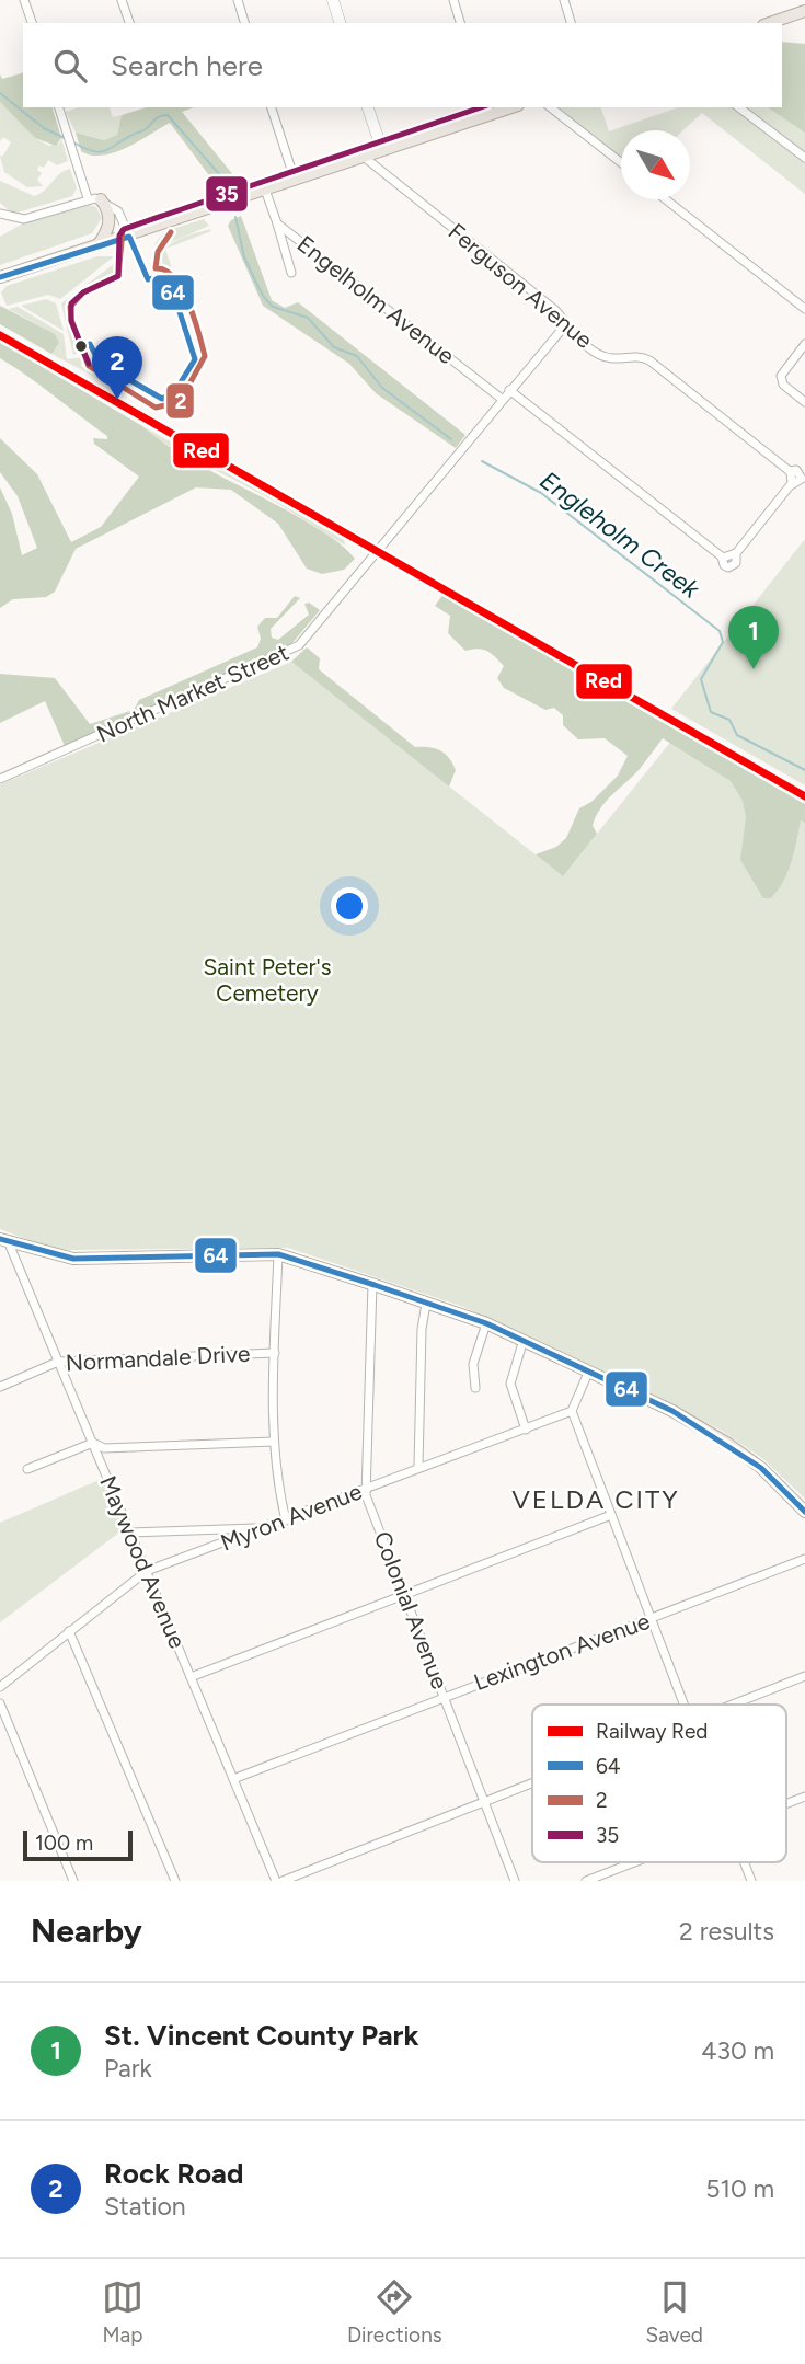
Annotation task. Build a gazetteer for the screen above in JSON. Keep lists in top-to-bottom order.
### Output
{
  "streets": {
    "street": [
      "Ferguson Avenue",
      "Engelholm Avenue",
      "North Market Street",
      "Normandale Drive",
      "Myron Avenue",
      "Maywood Avenue",
      "Colonial Avenue",
      "Lexington Avenue"
    ]
  },
  "crossings": [
    ["Ferguson Avenue", "North Market Street"],
    ["Engelholm Avenue", "North Market Street"],
    ["Normandale Drive", "Maywood Avenue"],
    ["Myron Avenue", "Maywood Avenue"],
    ["Myron Avenue", "Colonial Avenue"],
    ["Maywood Avenue", "Lexington Avenue"],
    ["Colonial Avenue", "Lexington Avenue"]
  ],
  "districts": ["VELDA CITY"],
  "water": ["Engleholm Creek"],
  "parks": ["Saint Peter's Cemetery"],
  "lines": [
    "transit line 35",
    "transit line 2",
    "transit line 64",
    "rail line Red"
  ],
  "legend": [
    "Railway Red",
    "64",
    "2",
    "35"
  ],
  "scale_bar": "100 m",
  "north": "bottom right",
  "page": {
    "search": "Search here",
    "pins": ["2", "1"],
    "scale": "100 m",
    "heading": ["Nearby", "2 results"],
    "list": [
      {
        "mark": "1",
        "name": "St. Vincent County Park",
        "note": "Park",
        "value": "430 m"
      },
      {
        "mark": "2",
        "name": "Rock Road",
        "note": "Station",
        "value": "510 m"
      }
    ],
    "nav": ["Map", "Directions", "Saved"]
  }
}
